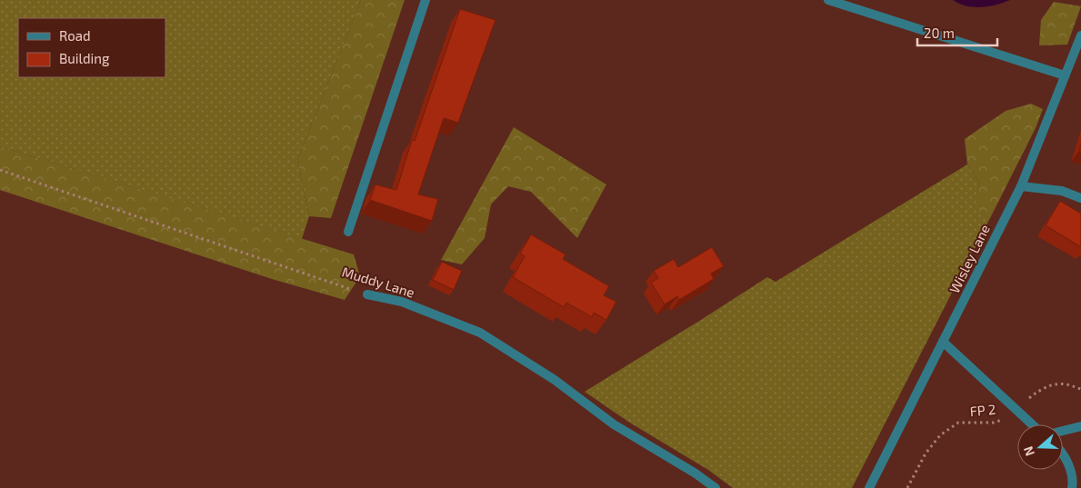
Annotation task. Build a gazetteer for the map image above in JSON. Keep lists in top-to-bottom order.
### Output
{
  "streets": {
    "street": ["Wisley Lane", "Muddy Lane"],
    "path": ["FP 2"]
  },
  "legend": ["Road", "Building"],
  "scale_bar": "20 m",
  "north": "left"
}
